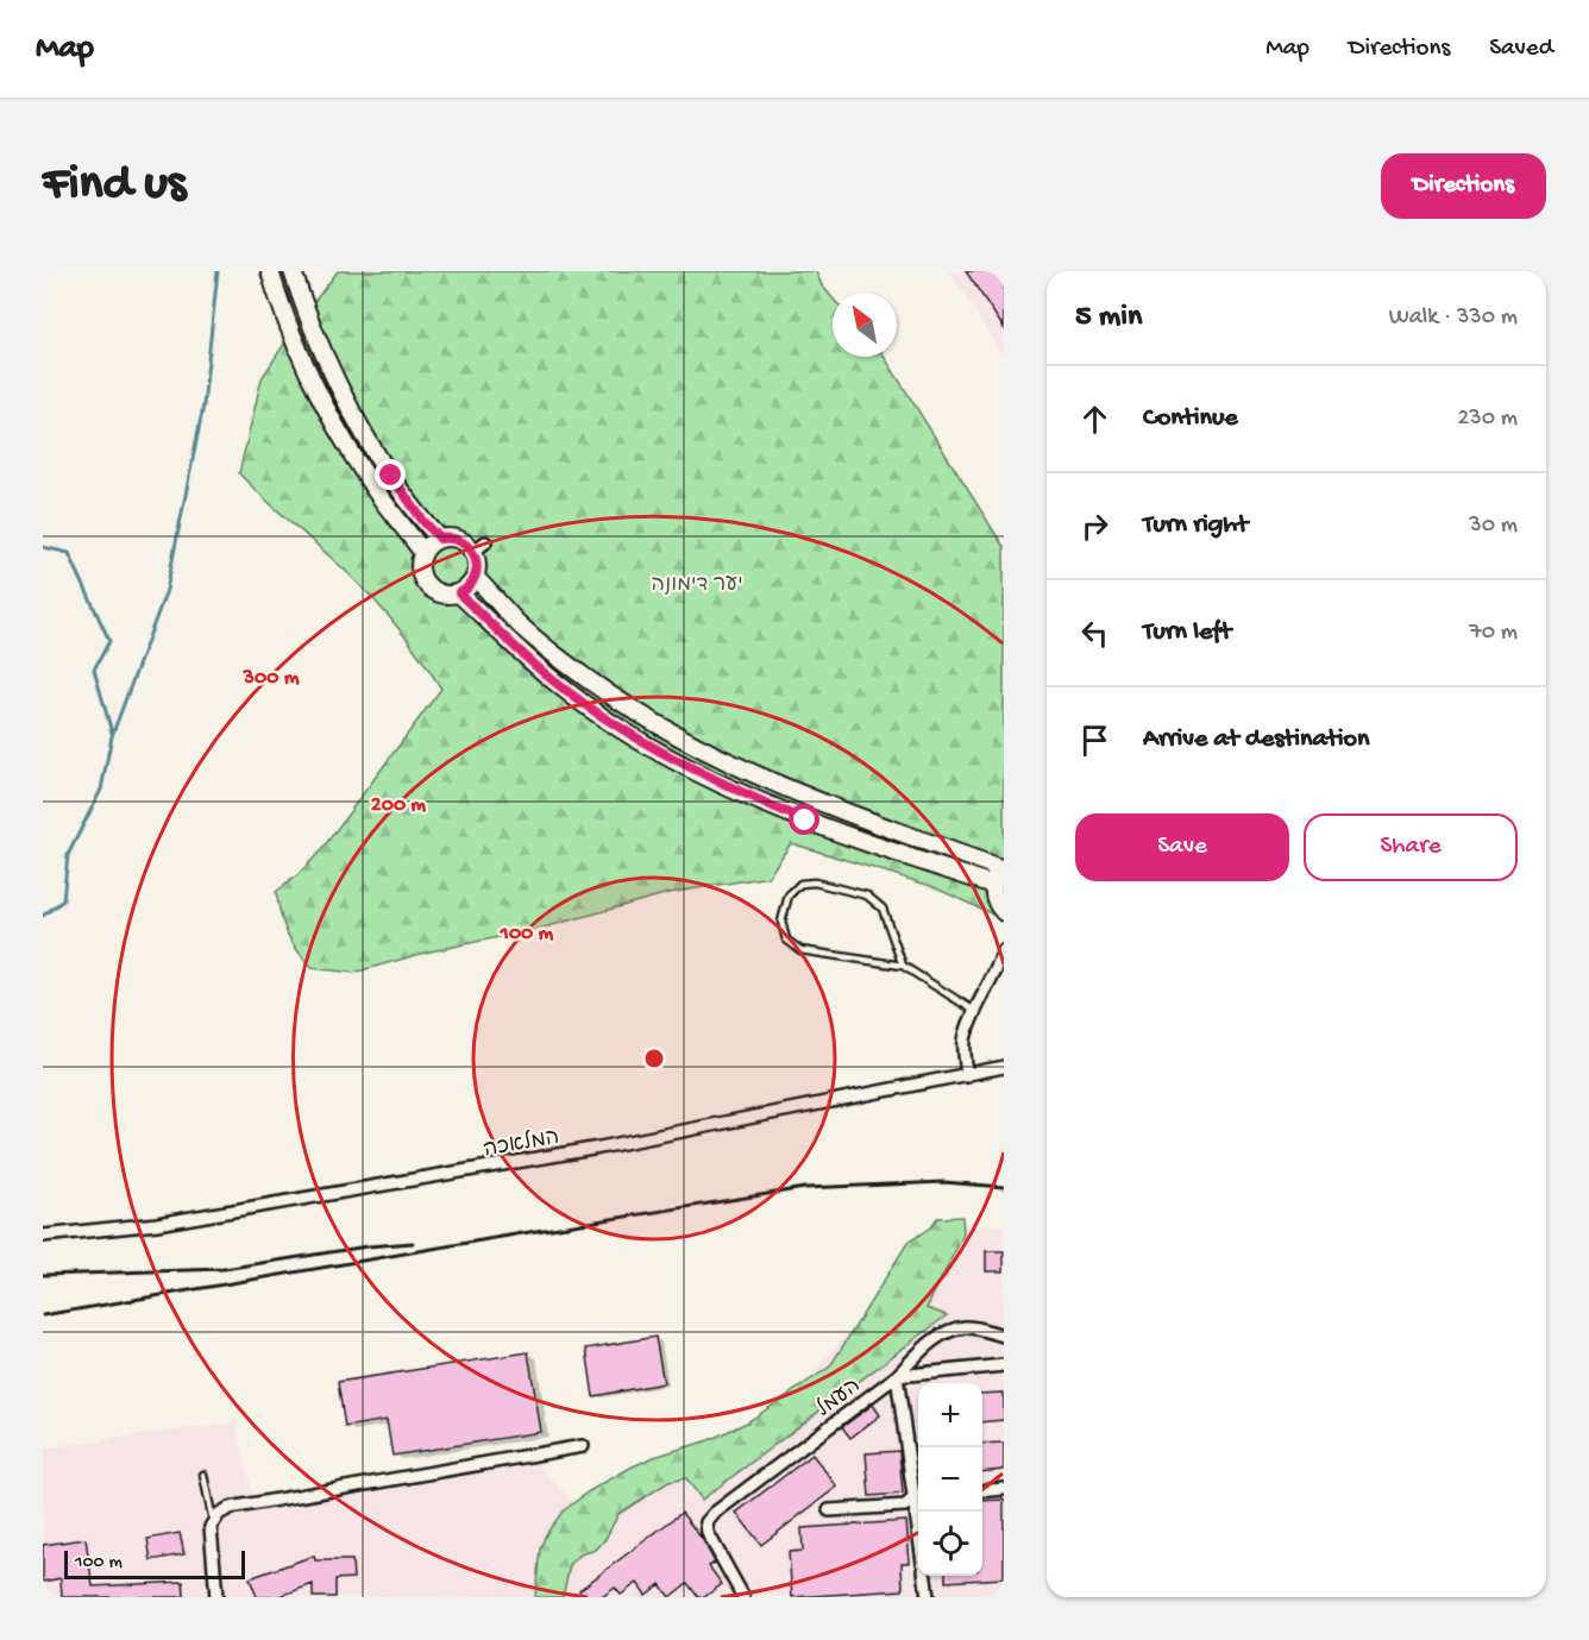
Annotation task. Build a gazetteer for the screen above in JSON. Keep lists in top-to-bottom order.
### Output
{
  "streets": {
    "street": ["המלאכה", "העמל"]
  },
  "parks": ["יער דימונה"],
  "scale_bar": "100 m",
  "north": "top left",
  "page": {
    "header": "Map",
    "nav": ["Map", "Directions", "Saved"],
    "buttons": [
      "Directions",
      ["Save", "Share"]
    ],
    "title": "Find us",
    "heading": ["5 min", "Walk · 330 m"],
    "list": [
      ["Continue", "230 m"],
      ["Turn right", "30 m"],
      ["Turn left", "70 m"],
      "Arrive at destination"
    ],
    "map_buttons": ["+", "−"],
    "scale": "100 m"
  },
  "rings": ["300 m", "200 m", "100 m"]
}
